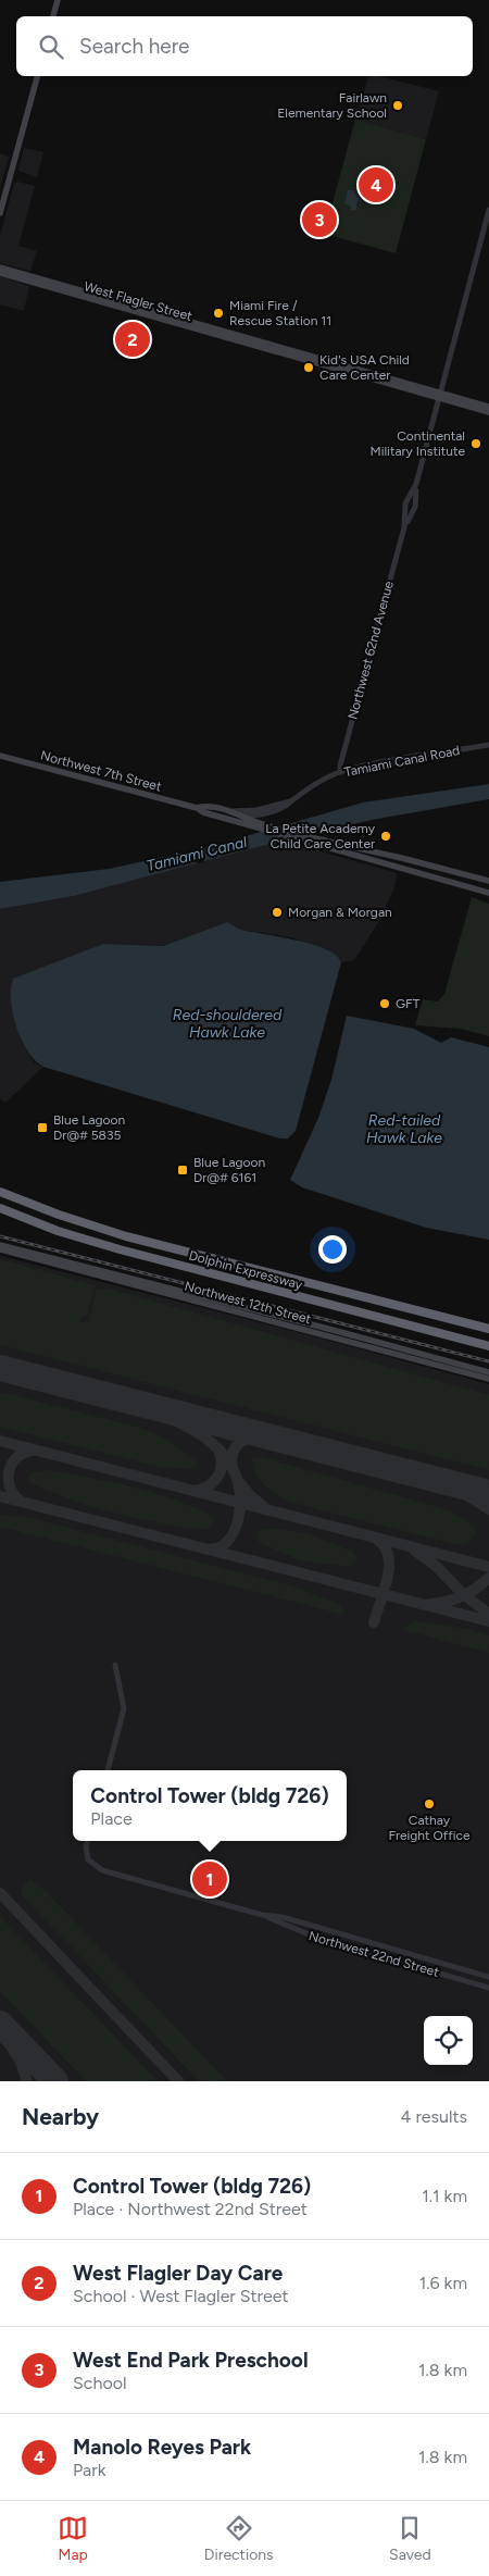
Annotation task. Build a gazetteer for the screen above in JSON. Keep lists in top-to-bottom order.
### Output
{
  "streets": {
    "highway": ["Dolphin Expressway"],
    "main road": ["West Flagler Street", "Northwest 7th Street", "Northwest 12th Street"],
    "street": ["Northwest 62nd Avenue", "Tamiami Canal Road", "Northwest 22nd Street"]
  },
  "crossings": [
    ["Northwest 62nd Avenue", "Tamiami Canal Road"],
    ["Tamiami Canal Road", "Northwest 7th Street"]
  ],
  "water": ["Tamiami Canal", "Red-shouldered Hawk Lake", "Red-tailed Hawk Lake"],
  "places": {
    "other": [
      "Fairlawn Elementary School",
      "Miami Fire / Rescue Station 11",
      "Kid's USA Child Care Center",
      "Continental Military Institute",
      "La Petite Academy Child Care Center",
      "Morgan & Morgan",
      "GFT",
      "Cathay Freight Office"
    ],
    "transit": ["Blue Lagoon Dr@# 5835", "Blue Lagoon Dr@# 6161"]
  },
  "page": {
    "search": "Search here",
    "pins": [
      "4",
      "3",
      "2",
      "1"
    ],
    "popup": ["Control Tower (bldg 726)", "Place"],
    "heading": ["Nearby", "4 results"],
    "list": [
      {
        "mark": "1",
        "name": "Control Tower (bldg 726)",
        "note": "Place · Northwest 22nd Street",
        "value": "1.1 km"
      },
      {
        "mark": "2",
        "name": "West Flagler Day Care",
        "note": "School · West Flagler Street",
        "value": "1.6 km"
      },
      {
        "mark": "3",
        "name": "West End Park Preschool",
        "note": "School",
        "value": "1.8 km"
      },
      {
        "mark": "4",
        "name": "Manolo Reyes Park",
        "note": "Park",
        "value": "1.8 km"
      }
    ],
    "nav": ["Map", "Directions", "Saved"]
  }
}
